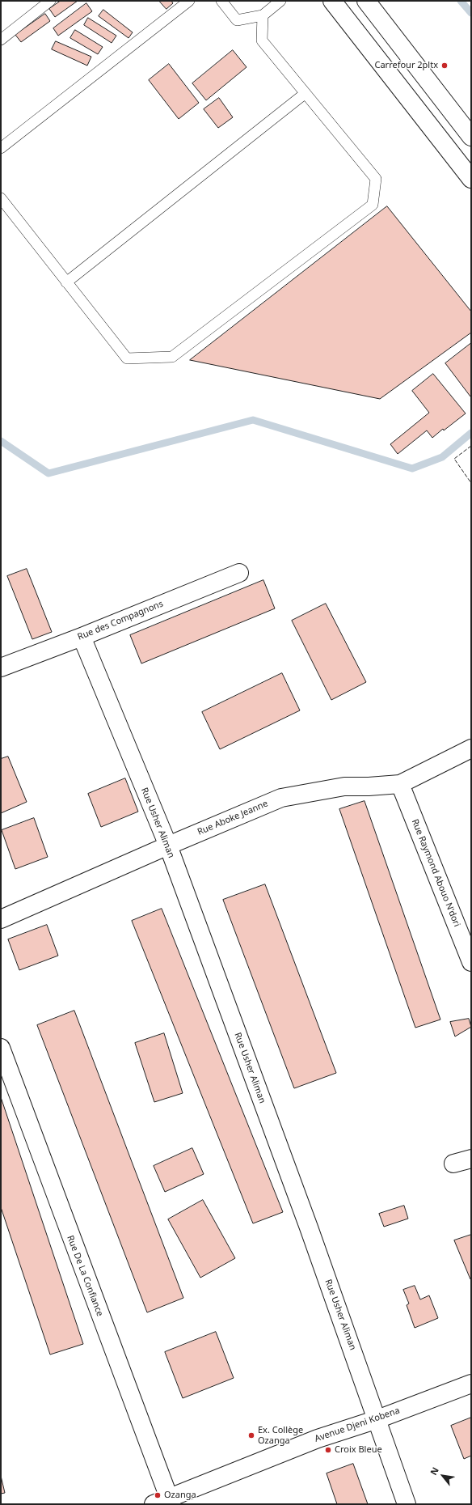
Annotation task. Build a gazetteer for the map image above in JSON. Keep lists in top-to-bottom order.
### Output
{
  "streets": {
    "street": [
      "Rue des Compagnons",
      "Rue Aboke Jeanne",
      "Rue Usher Aliman",
      "Rue Raymond Abouo N'dori",
      "Rue De La Confiance",
      "Avenue Djeni Kobena"
    ]
  },
  "crossings": [
    ["Rue des Compagnons", "Rue Usher Aliman"],
    ["Rue Aboke Jeanne", "Rue Usher Aliman"],
    ["Rue Aboke Jeanne", "Rue Raymond Abouo N'dori"],
    ["Rue Usher Aliman", "Avenue Djeni Kobena"],
    ["Rue De La Confiance", "Avenue Djeni Kobena"]
  ],
  "places": [
    "Carrefour 2pltx",
    "Ex. Collège Ozanga",
    "Croix Bleue",
    "Ozanga"
  ],
  "north": "top left"
}
